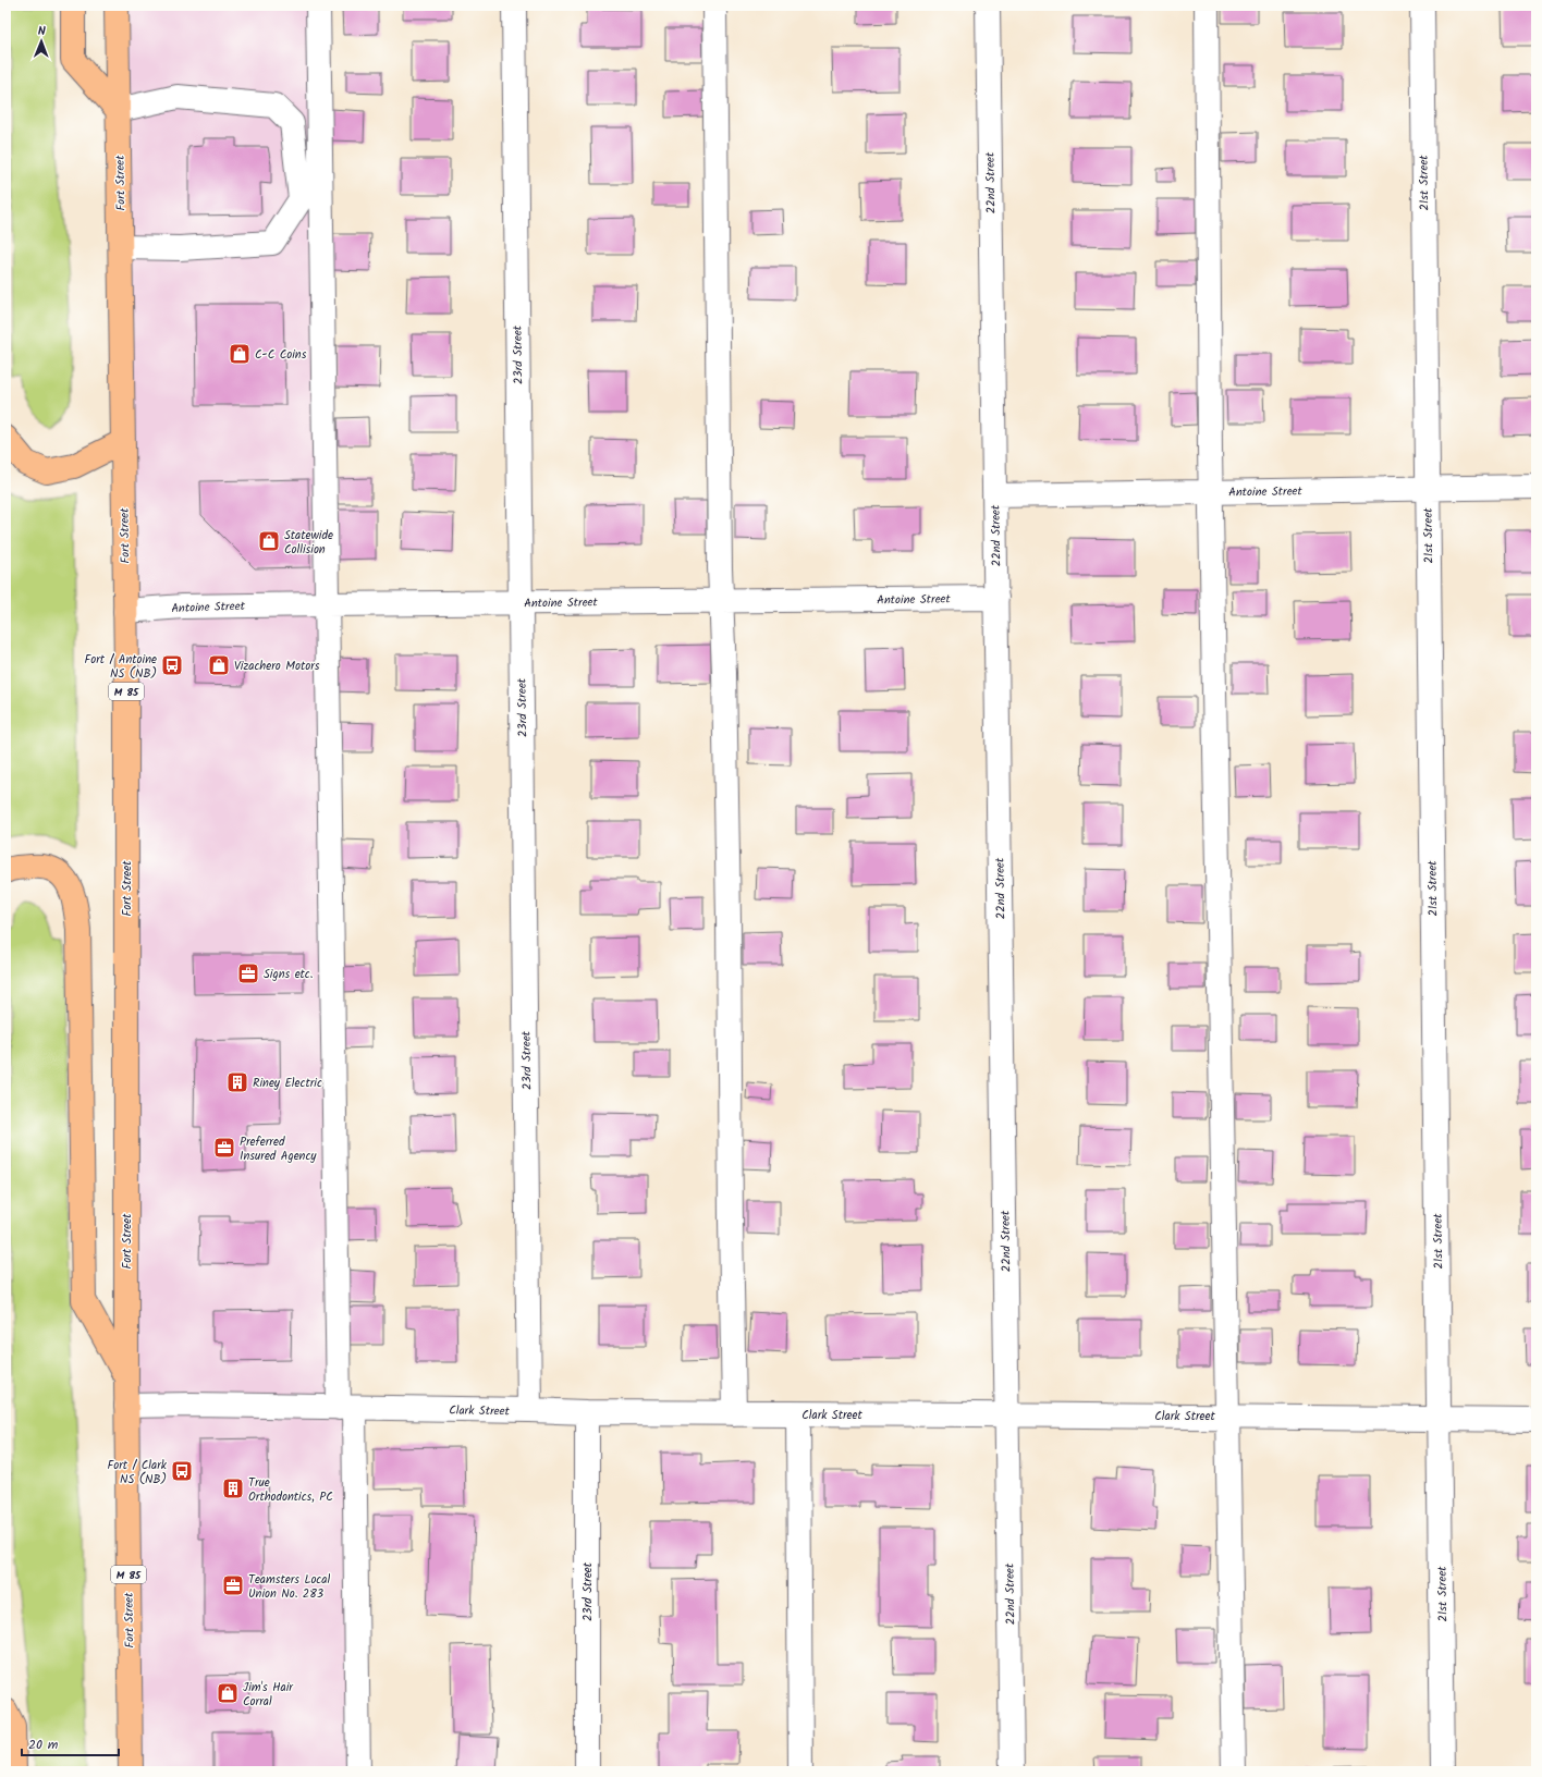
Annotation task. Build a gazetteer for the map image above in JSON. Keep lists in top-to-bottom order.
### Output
{
  "streets": {
    "main road": ["Fort Street", "M 85"],
    "street": [
      "22nd Street",
      "21st Street",
      "23rd Street",
      "Antoine Street",
      "Clark Street"
    ]
  },
  "crossings": [
    ["Fort Street", "Antoine Street"],
    ["Fort Street", "Clark Street"],
    ["22nd Street", "Antoine Street"],
    ["22nd Street", "Clark Street"],
    ["21st Street", "Antoine Street"],
    ["21st Street", "Clark Street"],
    ["23rd Street", "Antoine Street"],
    ["23rd Street", "Clark Street"]
  ],
  "places": {
    "shop": [
      "C-C Coins",
      "Statewide Collision",
      "Vizachero Motors",
      "Jim's Hair Corral"
    ],
    "bus stop": ["Fort / Antoine NS (NB)", "Fort / Clark NS (NB)"],
    "office": ["Signs etc.", "Preferred Insured Agency", "Teamsters Local Union No. 283"],
    "building": ["Riney Electric", "True Orthodontics, PC"]
  },
  "scale_bar": "20 m",
  "north": "top"
}
